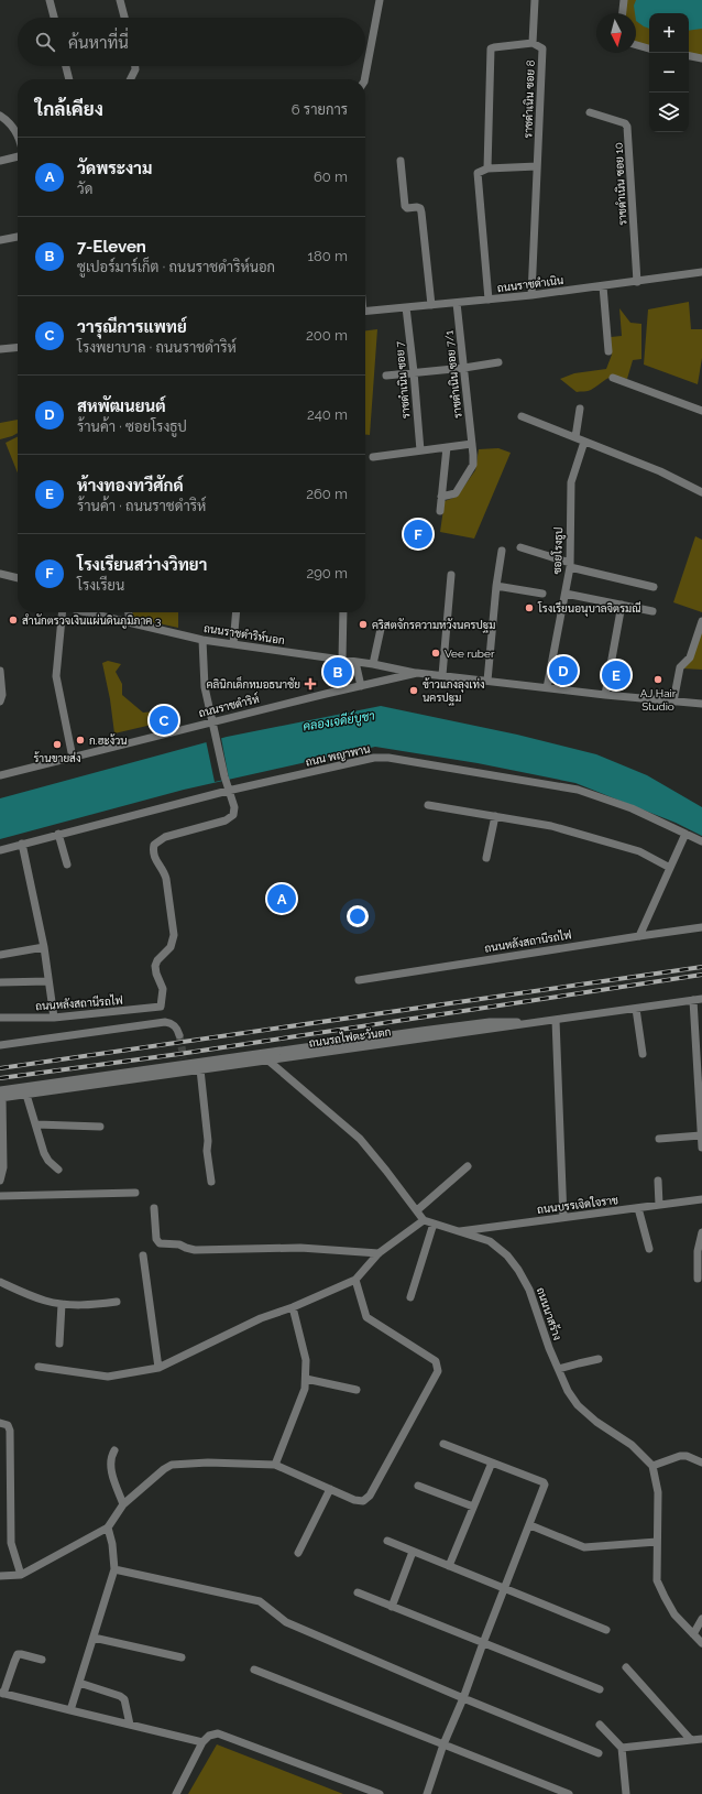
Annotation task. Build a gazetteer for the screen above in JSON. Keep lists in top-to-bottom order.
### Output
{
  "streets": {
    "street": [
      "ราชดำเนิน ซอย 8",
      "ราชดำเนิน ซอย 10",
      "ถนนราชดำเนิน",
      "ราชดำเนิน ซอย 7/1",
      "ราชดำเนิน ซอย 7",
      "ซอยโรงธูป",
      "ถนนราชดำริห์นอก",
      "ถนนราชดำริห์",
      "ถนน พญาพาน",
      "ถนนหลังสถานีรถไฟ",
      "ถนนรถไฟตะวันตก",
      "ถนนบรรเจิดใจราช",
      "ถนนนาสร้าง"
    ]
  },
  "crossings": [
    ["ราชดำเนิน ซอย 8", "ถนนราชดำเนิน"],
    ["ราชดำเนิน ซอย 10", "ถนนราชดำเนิน"],
    ["ถนนราชดำเนิน", "ราชดำเนิน ซอย 7/1"],
    ["ถนนราชดำเนิน", "ราชดำเนิน ซอย 7"],
    ["ซอยโรงธูป", "ถนนราชดำริห์"],
    ["ถนนราชดำริห์นอก", "ถนนราชดำริห์"],
    ["ถนน พญาพาน", "ถนนหลังสถานีรถไฟ"],
    ["ถนนบรรเจิดใจราช", "ถนนนาสร้าง"]
  ],
  "water": ["คลองเจดีย์บูชา"],
  "places": {
    "other": [
      "โรงเรียนอนุบาลจิตรมณี",
      "สำนักตรวจเงินแผ่นดินภูมิภาค 3",
      "คริสตจักรความหวังนครปฐม",
      "Vee ruber",
      "AJ Hair Studio",
      "ข้าวแกงลุงเท่ง นครปฐม",
      "ก.ฮะง้วน",
      "ร้านขายส่ง"
    ],
    "health": ["คลินิกเด็กหมอธนาชัย"]
  },
  "north": "bottom",
  "page": {
    "map_buttons": ["+", "−"],
    "search": "ค้นหาที่นี่",
    "heading": ["ใกล้เคียง", "6 รายการ"],
    "list": [
      {
        "mark": "A",
        "name": "วัดพระงาม",
        "note": "วัด",
        "value": "60 m"
      },
      {
        "mark": "B",
        "name": "7-Eleven",
        "note": "ซูเปอร์มาร์เก็ต · ถนนราชดำริห์นอก",
        "value": "180 m"
      },
      {
        "mark": "C",
        "name": "วารุณีการแพทย์",
        "note": "โรงพยาบาล · ถนนราชดำริห์",
        "value": "200 m"
      },
      {
        "mark": "D",
        "name": "สหพัฒนยนต์",
        "note": "ร้านค้า · ซอยโรงธูป",
        "value": "240 m"
      },
      {
        "mark": "E",
        "name": "ห้างทองทวีศักด์",
        "note": "ร้านค้า · ถนนราชดำริห์",
        "value": "260 m"
      },
      {
        "mark": "F",
        "name": "โรงเรียนสว่างวิทยา",
        "note": "โรงเรียน",
        "value": "290 m"
      }
    ],
    "pins": [
      "F",
      "D",
      "B",
      "E",
      "C",
      "A"
    ]
  }
}
